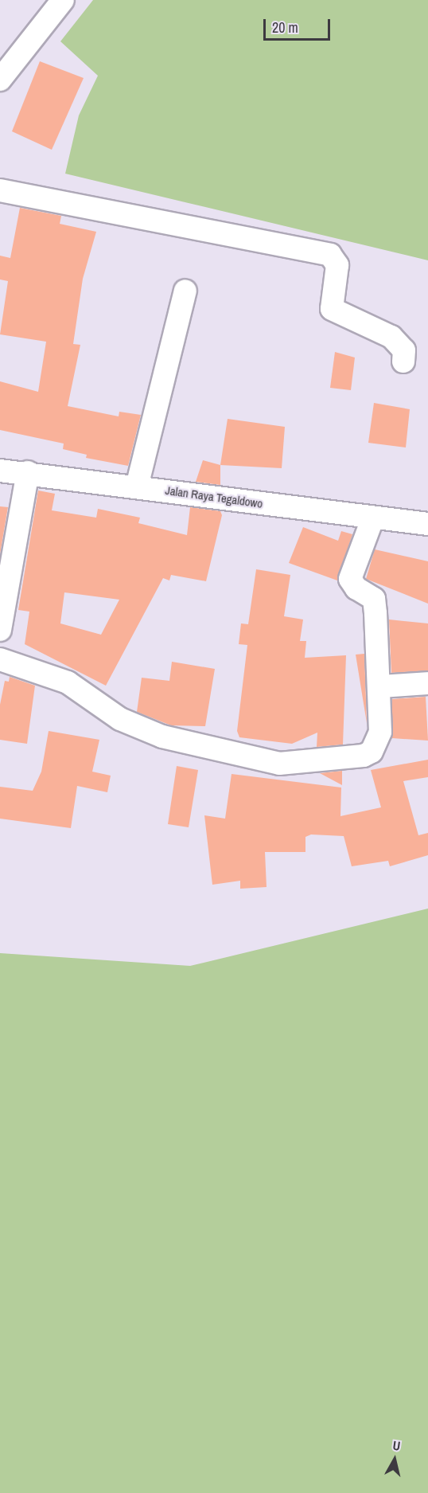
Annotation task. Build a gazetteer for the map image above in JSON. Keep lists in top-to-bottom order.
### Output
{
  "streets": {
    "street": ["Jalan Raya Tegaldowo"]
  },
  "scale_bar": "20 m",
  "north": "top"
}
